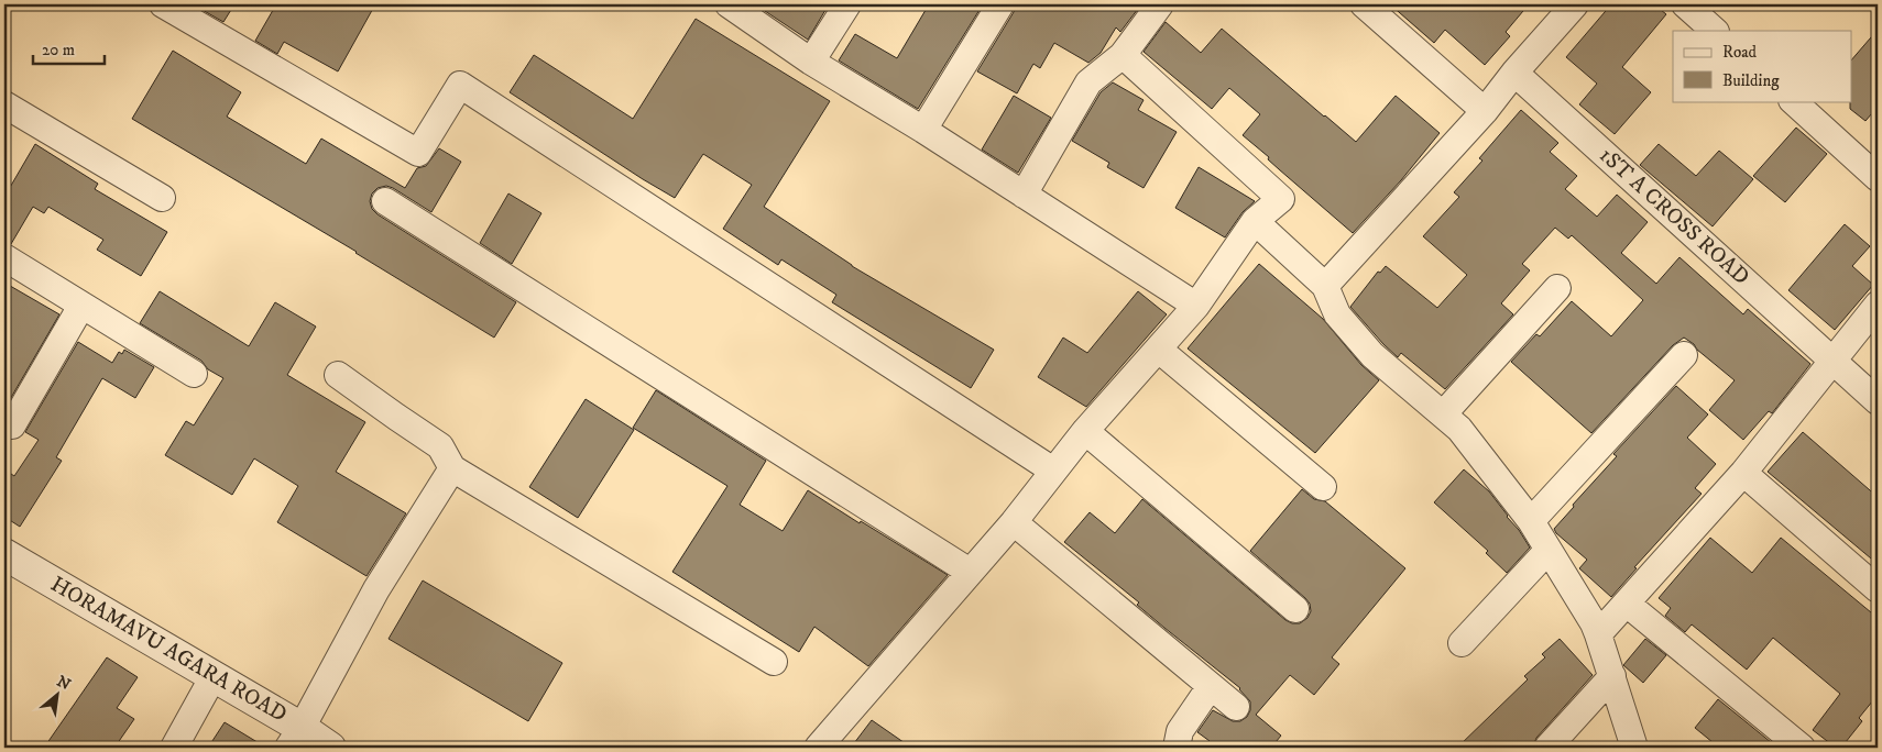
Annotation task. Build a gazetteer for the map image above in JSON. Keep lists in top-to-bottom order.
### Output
{
  "streets": {
    "street": ["1ST A CROSS ROAD", "HORAMAVU AGARA ROAD"]
  },
  "legend": ["Road", "Building"],
  "scale_bar": "20 m",
  "north": "top right"
}
